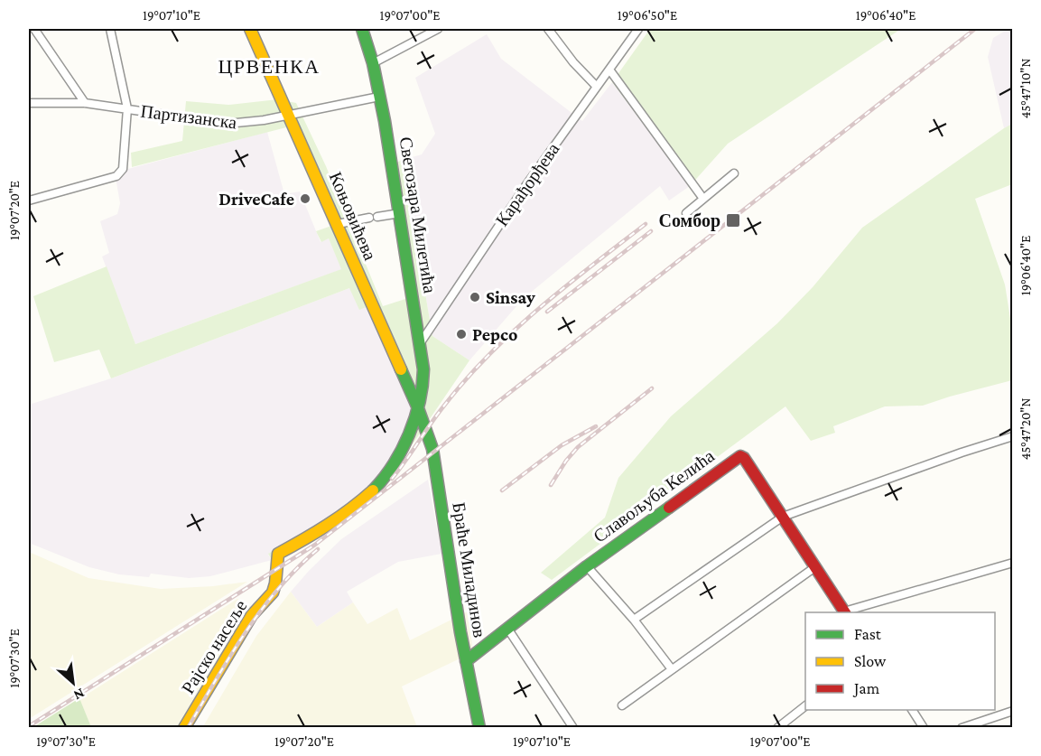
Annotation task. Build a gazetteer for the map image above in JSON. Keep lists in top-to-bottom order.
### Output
{
  "streets": {
    "street": [
      "Партизанска",
      "Карађорђева",
      "Светозара Милетића",
      "Коњовићева",
      "Славољуба Келића",
      "Браће Миладинов",
      "Рајско насеље"
    ]
  },
  "crossings": [
    ["Партизанска", "Светозара Милетића"],
    ["Партизанска", "Коњовићева"],
    ["Карађорђева", "Светозара Милетића"],
    ["Светозара Милетића", "Коњовићева"],
    ["Светозара Милетића", "Браће Миладинов"],
    ["Светозара Милетића", "Рајско насеље"],
    ["Коњовићева", "Браће Миладинов"],
    ["Славољуба Келића", "Браће Миладинов"]
  ],
  "districts": ["ЦРВЕНКА"],
  "places": {
    "other": ["DriveCafe", "Sinsay", "Pepco"],
    "transit": ["Сомбор"]
  },
  "legend": ["Fast", "Slow", "Jam"],
  "north": "bottom right",
  "coordinates": [
    "19°07'10\"E",
    "19°07'00\"E",
    "19°06'50\"E",
    "19°06'40\"E",
    "45°47'10\"N",
    "19°07'20\"E",
    "45°47'20\"N",
    "19°07'30\"E"
  ]
}
